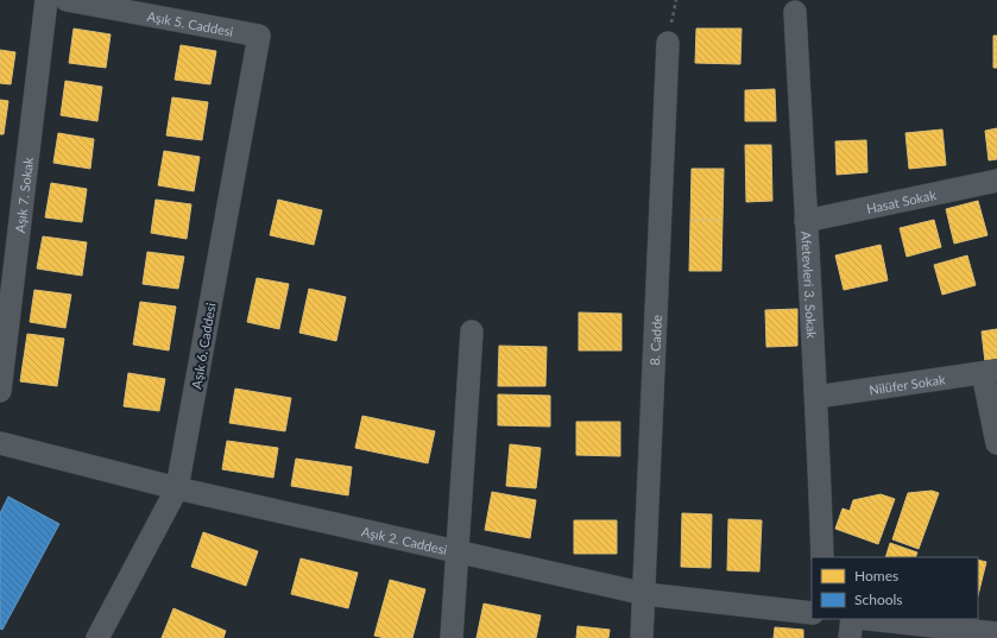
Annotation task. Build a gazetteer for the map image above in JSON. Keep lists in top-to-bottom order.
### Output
{
  "streets": {
    "street": [
      "Aşık 5. Caddesi",
      "Aşık 7. Sokak",
      "Hasat Sokak",
      "Afetevleri 3. Sokak",
      "8. Cadde",
      "Aşık 6. Caddesi",
      "Nilüfer Sokak",
      "Aşık 2. Caddesi"
    ]
  },
  "crossings": [
    ["Aşık 5. Caddesi", "Aşık 6. Caddesi"],
    ["Hasat Sokak", "Afetevleri 3. Sokak"],
    ["Afetevleri 3. Sokak", "Nilüfer Sokak"],
    ["8. Cadde", "Aşık 2. Caddesi"],
    ["Aşık 6. Caddesi", "Aşık 2. Caddesi"]
  ],
  "legend": ["Homes", "Schools"]
}
